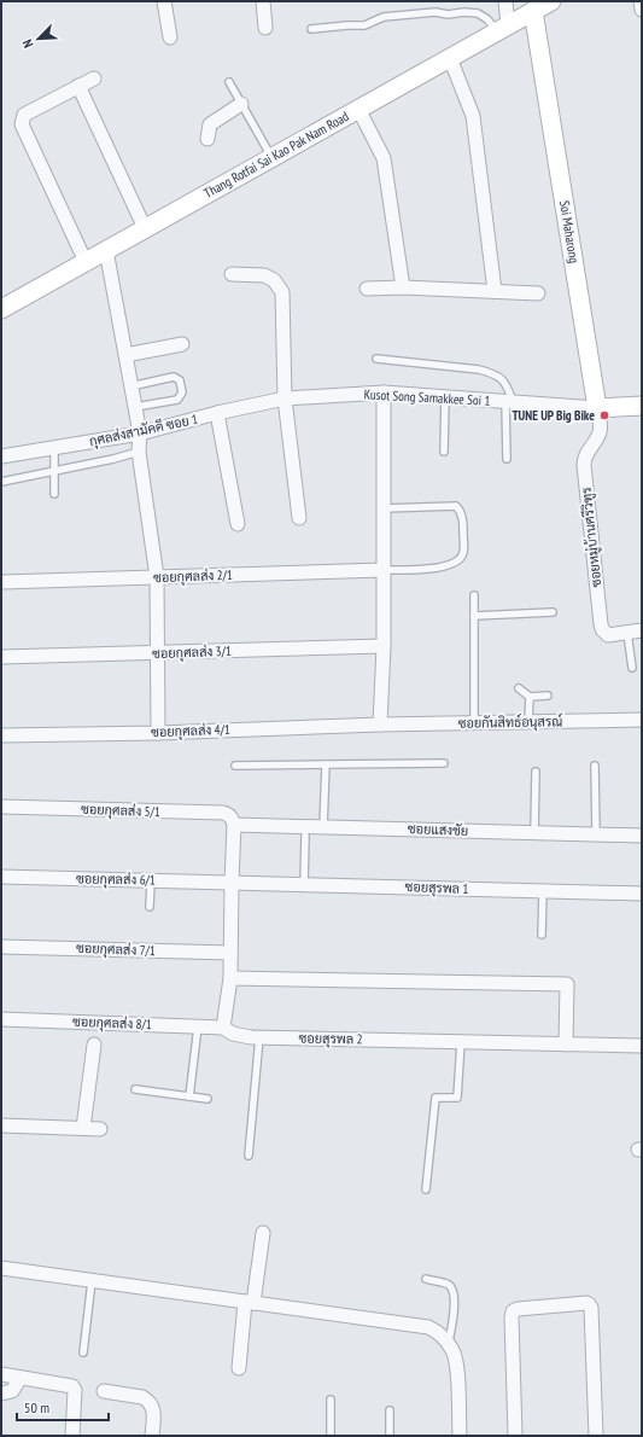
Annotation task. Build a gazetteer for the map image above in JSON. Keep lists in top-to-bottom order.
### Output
{
  "streets": {
    "main road": ["Thang Rotfai Sai Kao Pak Nam Road", "Soi Maharong"],
    "street": [
      "Kusot Song Samakkee Soi 1",
      "กุศลส่งสามัคคี ซอย 1",
      "ซอยหมู่บ้านศรีวิฑูร",
      "ซอยกุศลส่ง 2/1",
      "ซอยกุศลส่ง 3/1",
      "ซอยกันสิทธ์อนุสรณ์",
      "ซอยกุศลส่ง 4/1",
      "ซอยกุศลส่ง 5/1",
      "ซอยแสงชัย",
      "ซอยกุศลส่ง 6/1",
      "ซอยสุรพล 1",
      "ซอยกุศลส่ง 7/1",
      "ซอยกุศลส่ง 8/1",
      "ซอยสุรพล 2"
    ]
  },
  "crossings": [
    ["Thang Rotfai Sai Kao Pak Nam Road", "Soi Maharong"],
    ["Soi Maharong", "Kusot Song Samakkee Soi 1"],
    ["Soi Maharong", "ซอยหมู่บ้านศรีวิฑูร"],
    ["Kusot Song Samakkee Soi 1", "กุศลส่งสามัคคี ซอย 1"],
    ["Kusot Song Samakkee Soi 1", "ซอยหมู่บ้านศรีวิฑูร"],
    ["ซอยกันสิทธ์อนุสรณ์", "ซอยกุศลส่ง 4/1"],
    ["ซอยกุศลส่ง 5/1", "ซอยแสงชัย"],
    ["ซอยกุศลส่ง 6/1", "ซอยสุรพล 1"],
    ["ซอยกุศลส่ง 8/1", "ซอยสุรพล 2"]
  ],
  "places": ["TUNE UP Big Bike"],
  "scale_bar": "50 m",
  "north": "bottom left"
}
